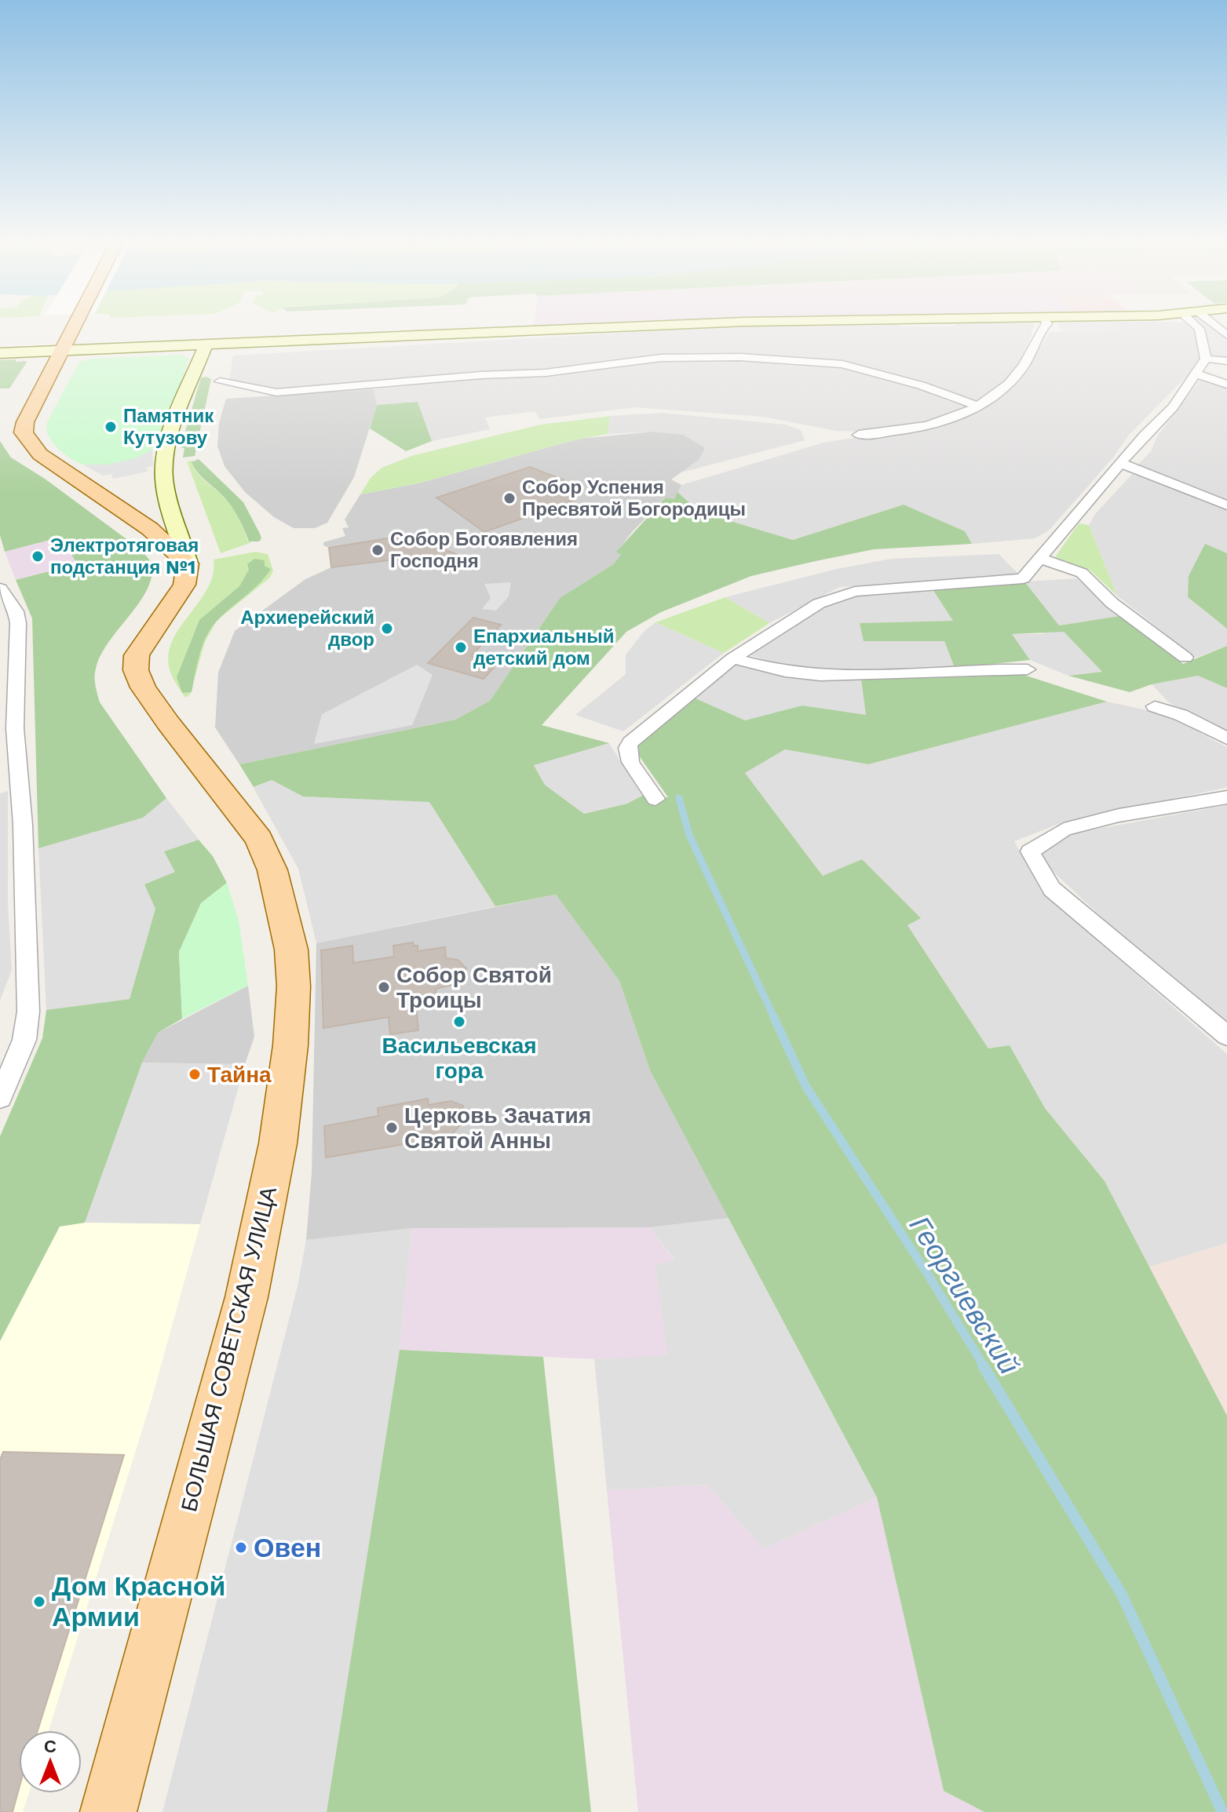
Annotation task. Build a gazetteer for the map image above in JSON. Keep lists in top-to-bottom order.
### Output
{
  "streets": {
    "main road": ["БОЛЬШАЯ СОВЕТСКАЯ УЛИЦА"]
  },
  "water": ["Георгиевский"],
  "places": [
    "Памятник Кутузову",
    "Собор Успения Пресвятой Богородицы",
    "Собор Богоявления Господня",
    "Электротяговая подстанция №1",
    "Архиерейский двор",
    "Епархиальный детский дом",
    "Собор Святой Троицы",
    "Васильевская гора",
    "Тайна",
    "Церковь Зачатия Святой Анны",
    "Овен",
    "Дом Красной Армии"
  ],
  "north": "top"
}
